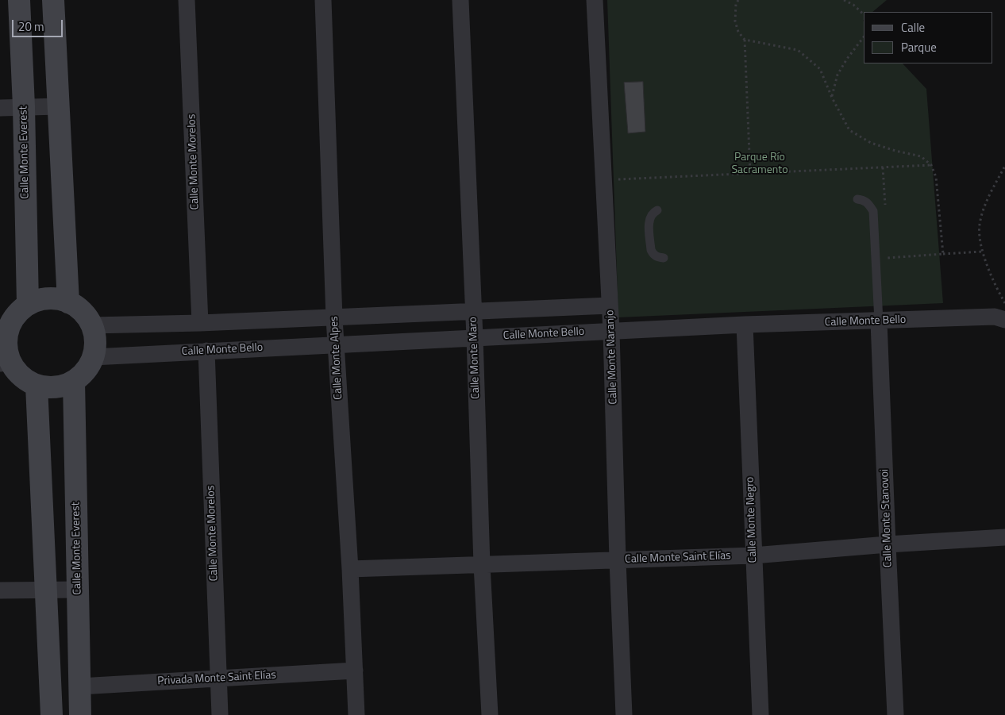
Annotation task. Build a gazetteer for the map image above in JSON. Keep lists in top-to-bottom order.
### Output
{
  "streets": {
    "street": [
      "Calle Monte Everest",
      "Calle Monte Morelos",
      "Calle Monte Bello",
      "Calle Monte Naranjo",
      "Calle Monte Alpes",
      "Calle Monte Maro",
      "Calle Monte Stanovoi",
      "Calle Monte Negro",
      "Calle Monte Saint Elías",
      "Privada Monte Saint Elías"
    ]
  },
  "crossings": [
    ["Calle Monte Everest", "Calle Monte Bello"],
    ["Calle Monte Everest", "Privada Monte Saint Elías"],
    ["Calle Monte Morelos", "Calle Monte Bello"],
    ["Calle Monte Morelos", "Privada Monte Saint Elías"],
    ["Calle Monte Bello", "Calle Monte Naranjo"],
    ["Calle Monte Bello", "Calle Monte Alpes"],
    ["Calle Monte Bello", "Calle Monte Maro"],
    ["Calle Monte Bello", "Calle Monte Stanovoi"],
    ["Calle Monte Bello", "Calle Monte Negro"],
    ["Calle Monte Naranjo", "Calle Monte Saint Elías"],
    ["Calle Monte Alpes", "Calle Monte Saint Elías"],
    ["Calle Monte Alpes", "Privada Monte Saint Elías"],
    ["Calle Monte Maro", "Calle Monte Saint Elías"],
    ["Calle Monte Stanovoi", "Calle Monte Saint Elías"],
    ["Calle Monte Negro", "Calle Monte Saint Elías"]
  ],
  "parks": ["Parque Río Sacramento"],
  "legend": ["Calle", "Parque"],
  "scale_bar": "20 m"
}
